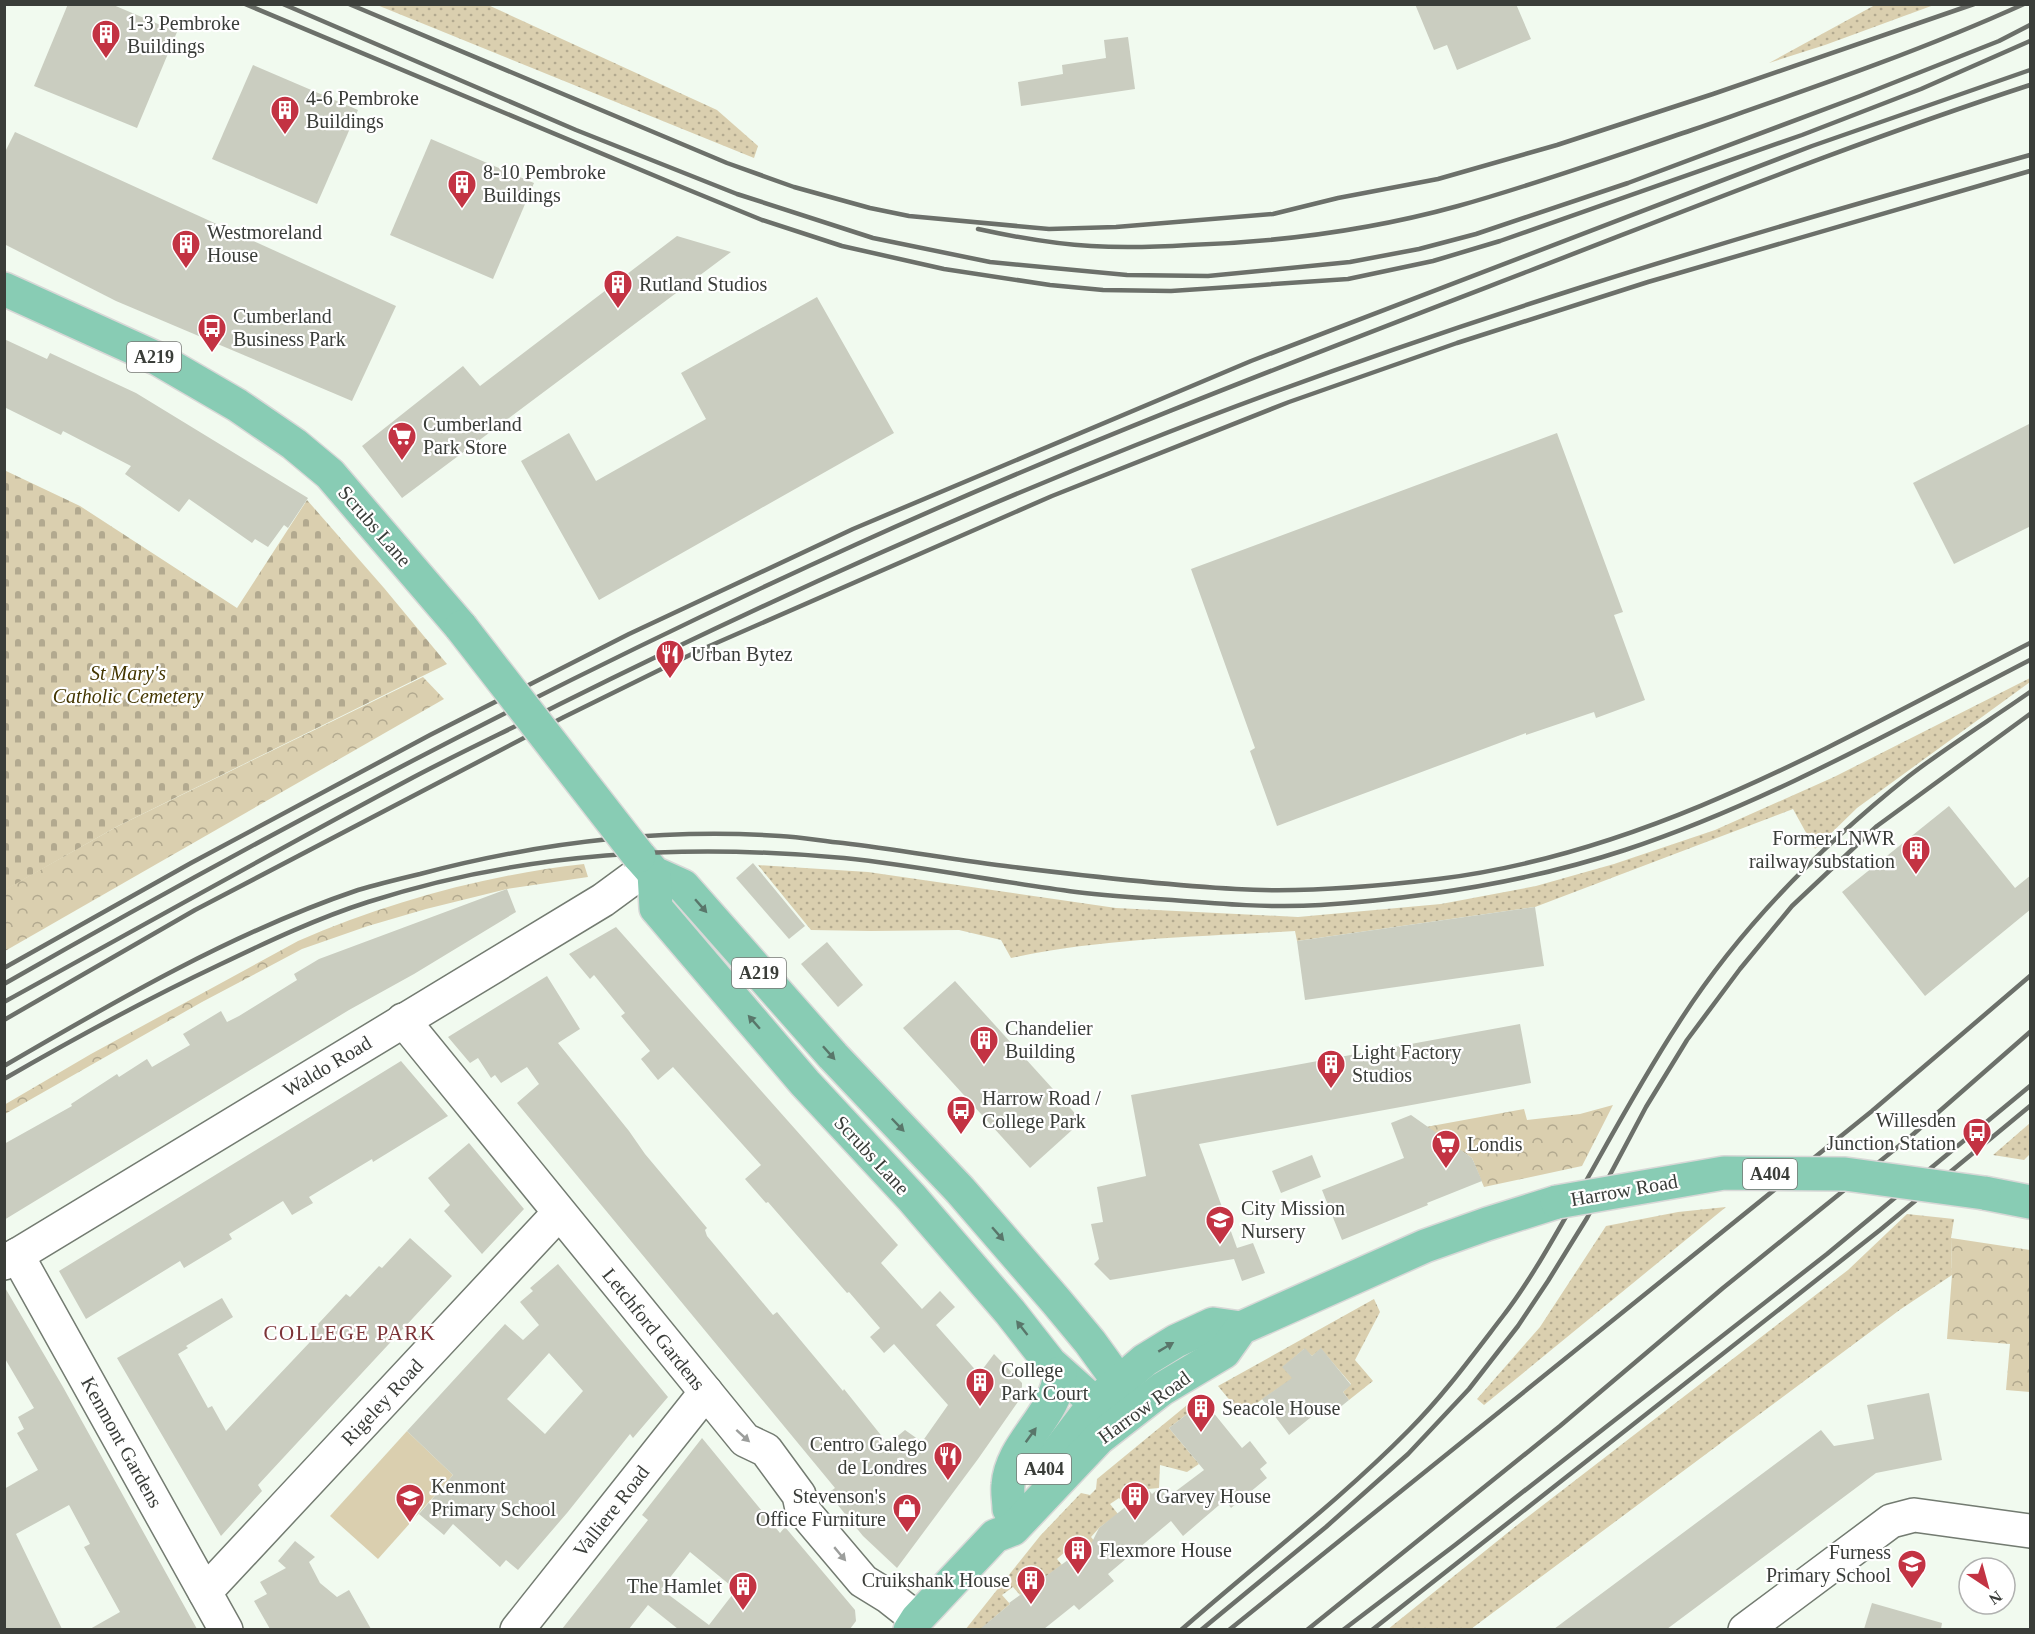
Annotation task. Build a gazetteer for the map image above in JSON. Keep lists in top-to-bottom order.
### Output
{
  "streets": {
    "main road": [
      "A219",
      "Scrubs Lane",
      "A404",
      "Harrow Road"
    ],
    "street": [
      "Waldo Road",
      "Letchford Gardens",
      "Rigeley Road",
      "Kenmont Gardens",
      "Valliere Road"
    ]
  },
  "crossings": [
    ["Scrubs Lane", "Waldo Road"],
    ["Scrubs Lane", "Harrow Road"],
    ["Waldo Road", "Letchford Gardens"],
    ["Waldo Road", "Kenmont Gardens"],
    ["Harrow Road", "Letchford Gardens"],
    ["Letchford Gardens", "Rigeley Road"],
    ["Letchford Gardens", "Valliere Road"],
    ["Rigeley Road", "Kenmont Gardens"]
  ],
  "one_way": ["Letchford Gardens"],
  "districts": ["COLLEGE PARK"],
  "parks": ["St Mary's Catholic Cemetery"],
  "places": {
    "building": [
      "1-3 Pembroke Buildings",
      "4-6 Pembroke Buildings",
      "8-10 Pembroke Buildings",
      "Westmoreland House",
      "Rutland Studios",
      "Former LNWR railway substation",
      "Chandelier Building",
      "Light Factory Studios",
      "College Park Court",
      "Seacole House",
      "Garvey House",
      "Flexmore House",
      "Cruikshank House",
      "The Hamlet"
    ],
    "bus stop": ["Cumberland Business Park", "Harrow Road / College Park", "Willesden Junction Station"],
    "supermarket": ["Cumberland Park Store", "Londis"],
    "restaurant": ["Urban Bytez", "Centro Galego de Londres"],
    "school or university": ["City Mission Nursery", "Kenmont Primary School", "Furness Primary School"],
    "shop": ["Stevenson's Office Furniture"]
  },
  "north": "bottom right"
}
